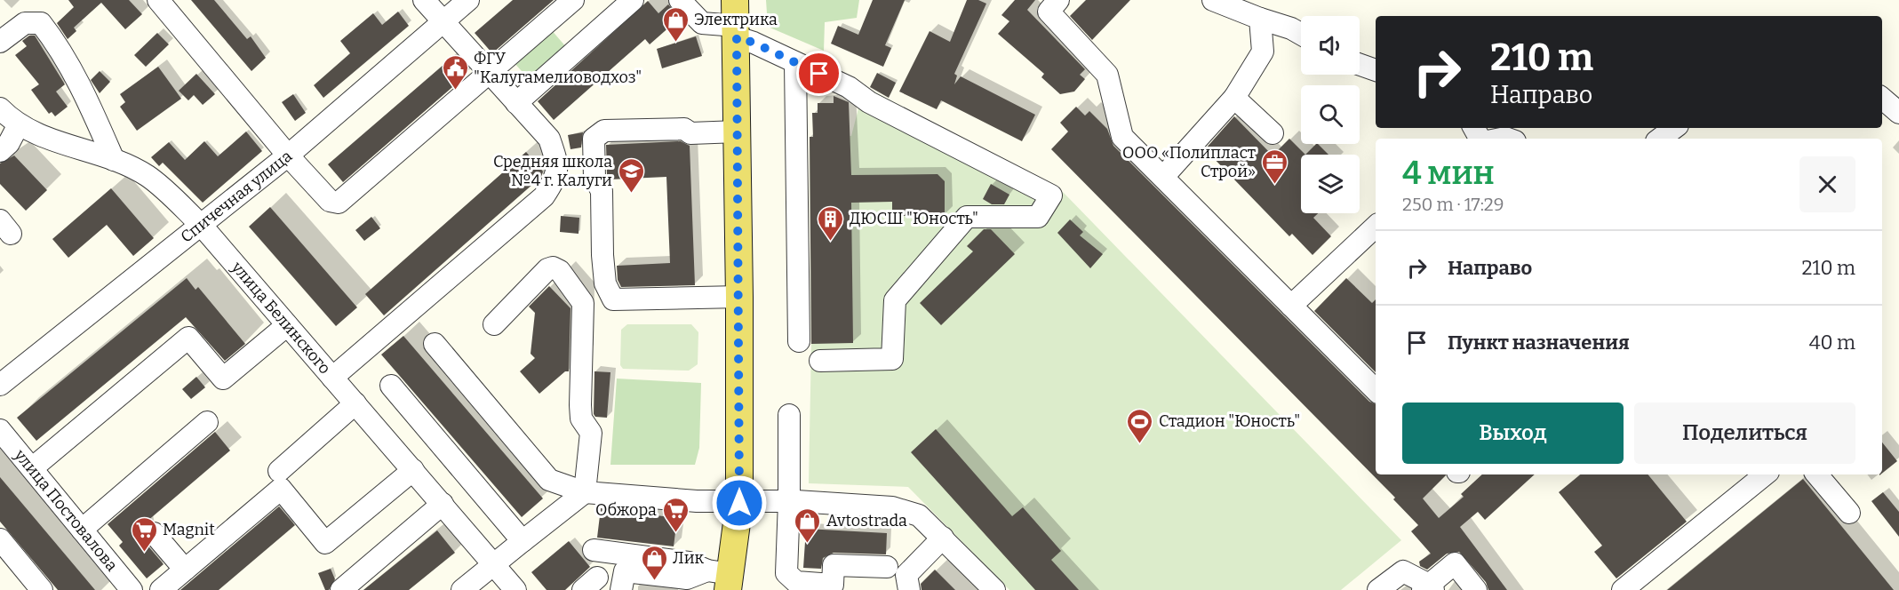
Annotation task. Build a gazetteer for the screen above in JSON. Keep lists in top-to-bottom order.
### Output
{
  "streets": {
    "street": ["Спичечная улица", "улица Белинского", "улица Постовалова"]
  },
  "crossings": [
    ["Спичечная улица", "улица Белинского"]
  ],
  "places": {
    "shop": ["Электрика", "Avtostrada", "Лик"],
    "public building": ["ФГУ \"Калугамелиоводхоз\""],
    "office": ["ООО «Полипласт Строй»"],
    "school or university": ["Средняя школа №4 г. Калуги"],
    "building": ["ДЮСШ \"Юность\""],
    "sports": ["Стадион \"Юность\""],
    "supermarket": ["Обжора", "Magnit"]
  },
  "page": {
    "turn": ["210 m", "Направо"],
    "heading": ["4 мин", "250 m · 17:29"],
    "list": [
      {
        "name": "Направо",
        "value": "210 m"
      },
      {
        "name": "Пункт назначения",
        "value": "40 m"
      }
    ],
    "buttons": ["Выход", "Поделиться"]
  }
}
